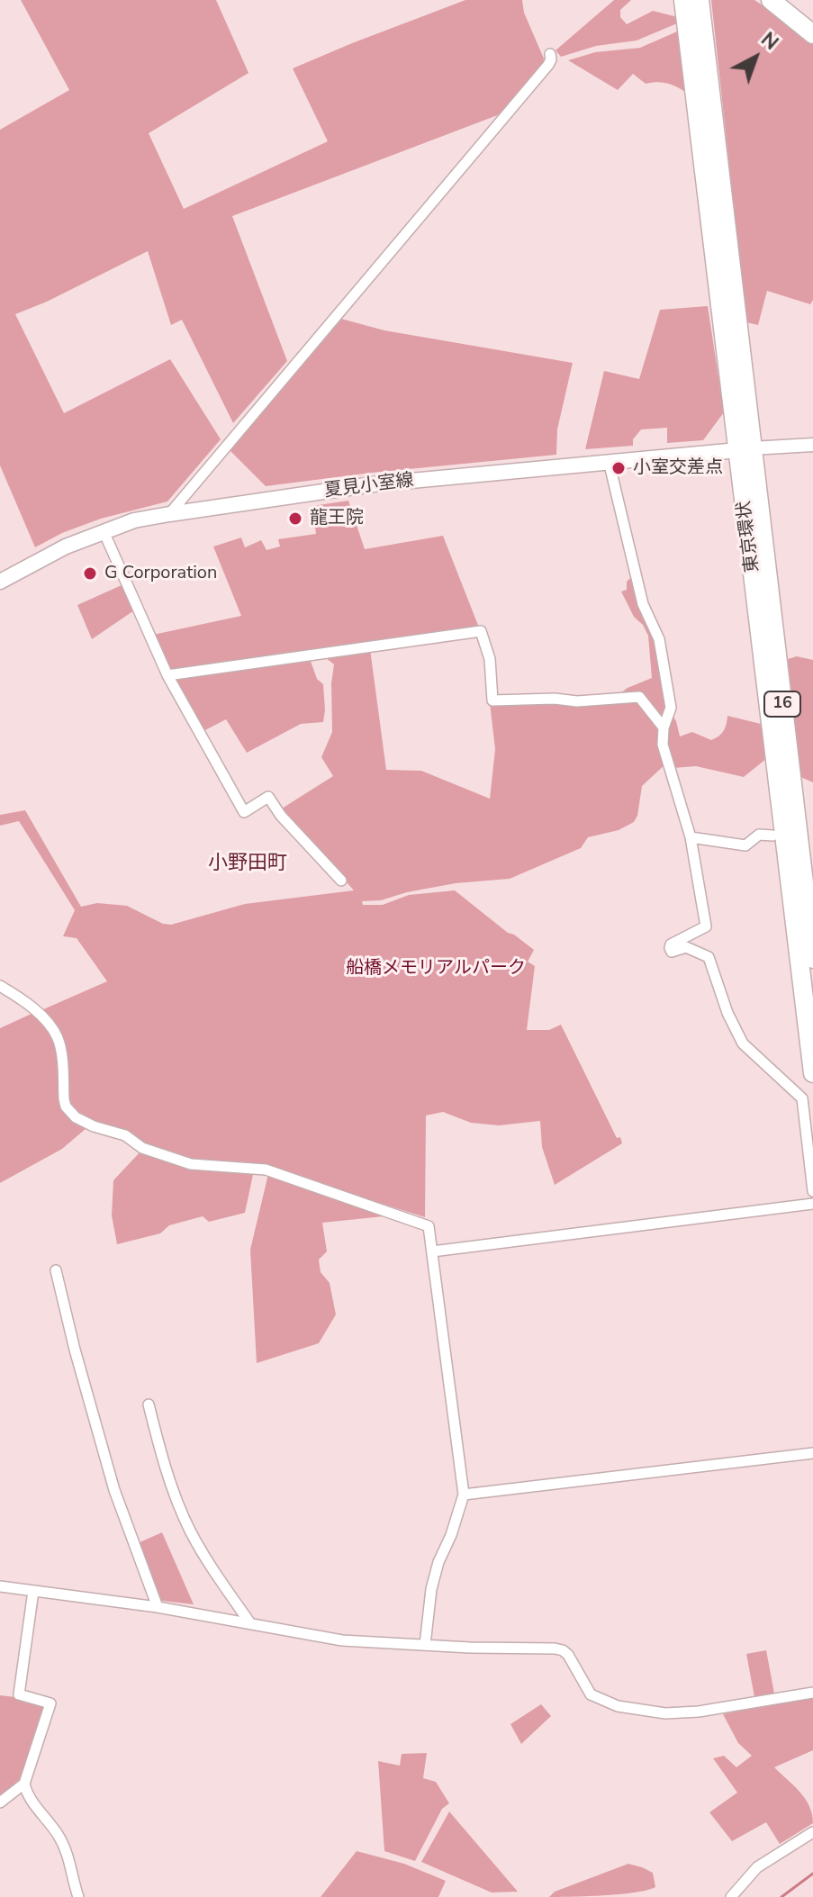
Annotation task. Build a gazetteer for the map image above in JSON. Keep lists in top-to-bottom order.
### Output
{
  "streets": {
    "highway": ["東京環状", "16"],
    "main road": ["夏見小室線"]
  },
  "crossings": [
    ["夏見小室線", "東京環状"]
  ],
  "districts": ["小野田町"],
  "parks": ["船橋メモリアルパーク"],
  "places": ["小室交差点", "龍王院", "G Corporation"],
  "north": "top right"
}
